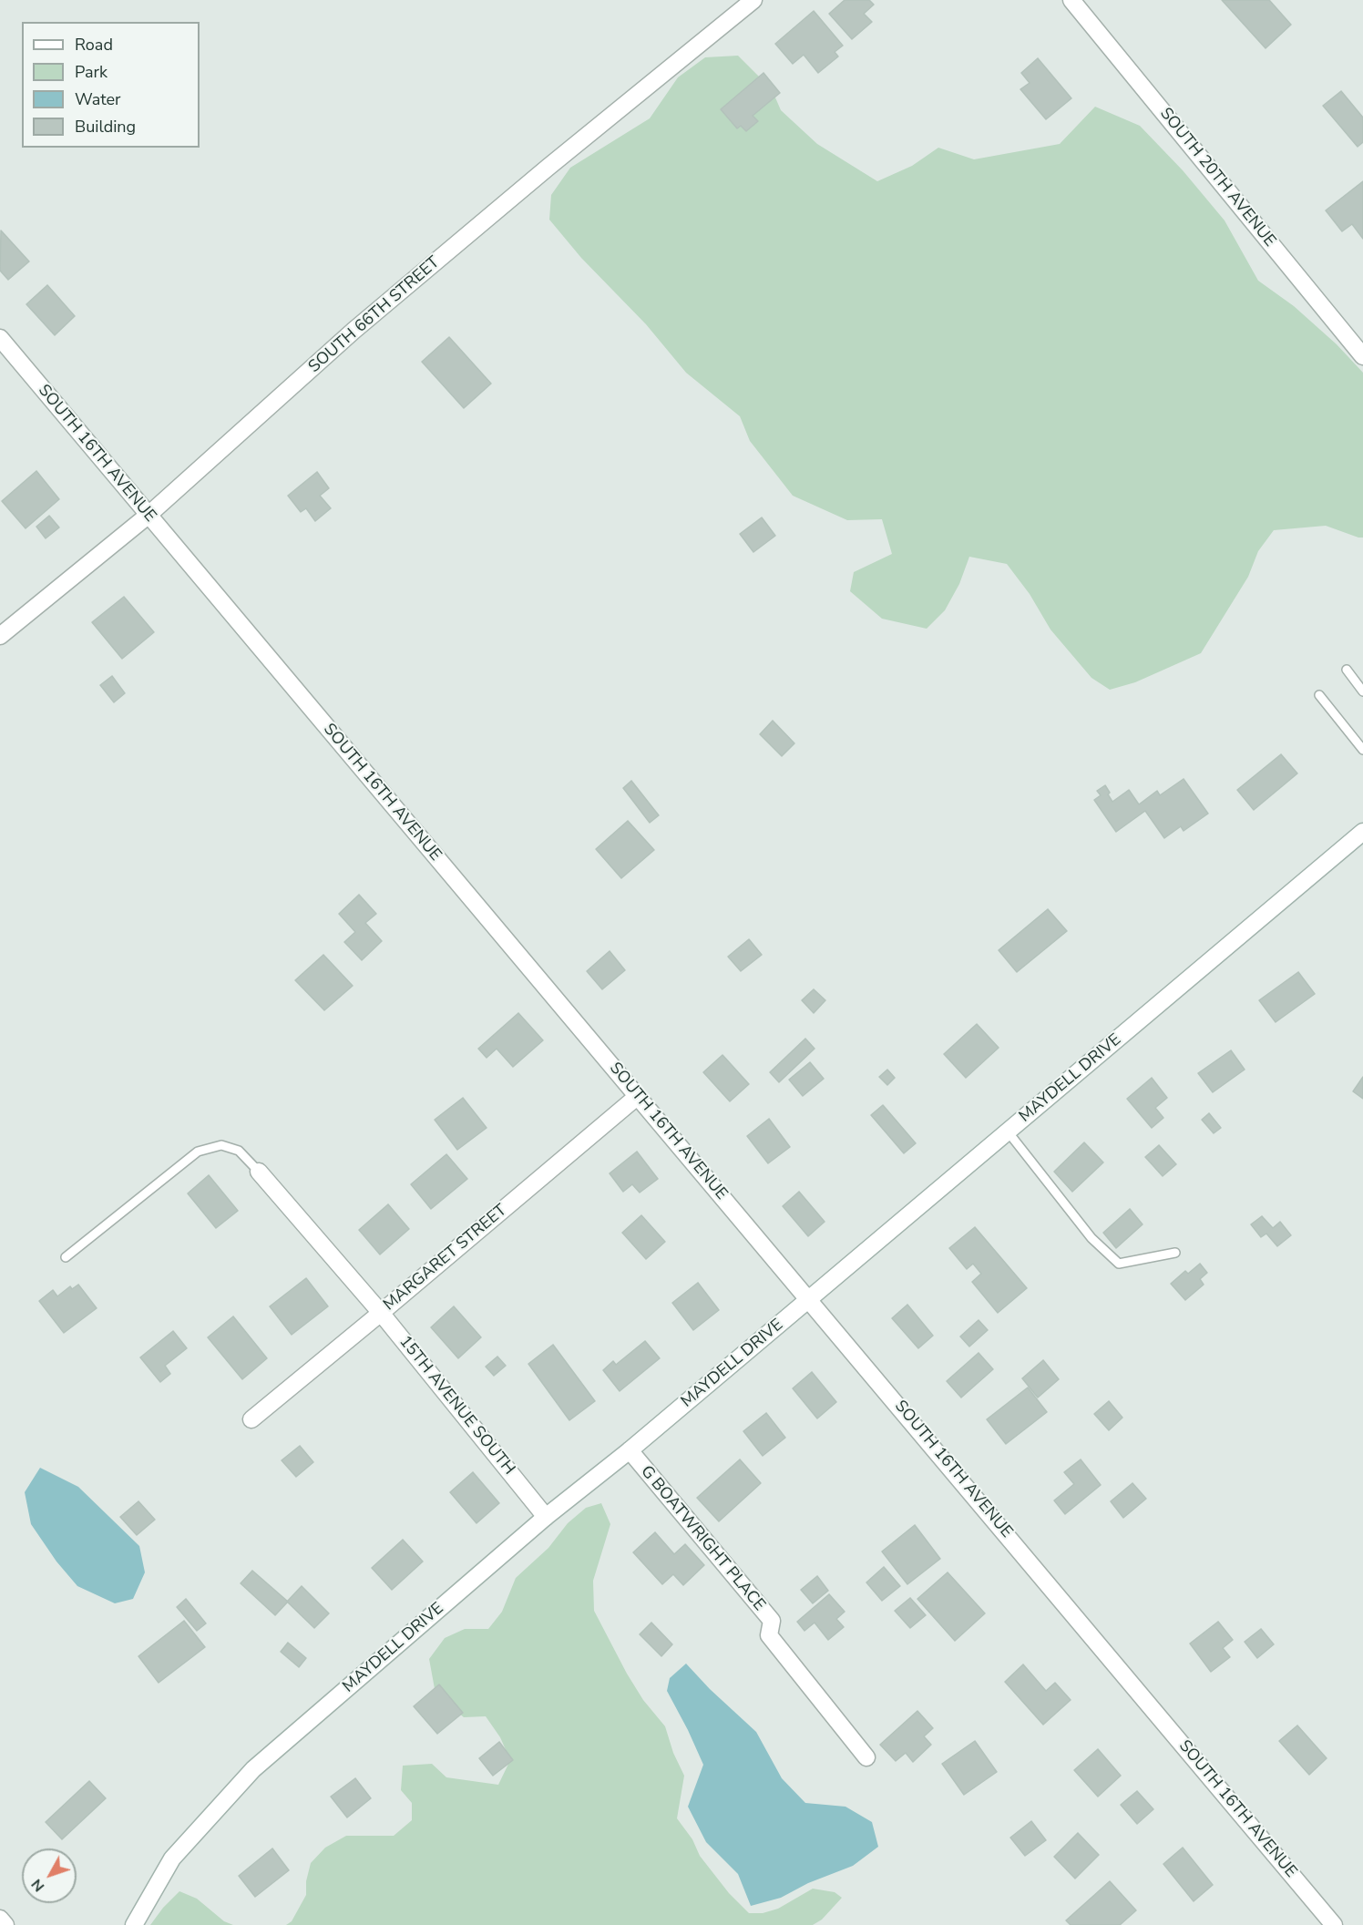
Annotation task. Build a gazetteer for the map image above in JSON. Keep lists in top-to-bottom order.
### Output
{
  "streets": {
    "street": [
      "SOUTH 20TH AVENUE",
      "SOUTH 66TH STREET",
      "SOUTH 16TH AVENUE",
      "MAYDELL DRIVE",
      "MARGARET STREET",
      "15TH AVENUE SOUTH",
      "G BOATWRIGHT PLACE"
    ]
  },
  "crossings": [
    ["SOUTH 66TH STREET", "SOUTH 16TH AVENUE"],
    ["SOUTH 16TH AVENUE", "MAYDELL DRIVE"],
    ["SOUTH 16TH AVENUE", "MARGARET STREET"],
    ["MAYDELL DRIVE", "15TH AVENUE SOUTH"],
    ["MAYDELL DRIVE", "G BOATWRIGHT PLACE"],
    ["MARGARET STREET", "15TH AVENUE SOUTH"]
  ],
  "legend": [
    "Road",
    "Park",
    "Water",
    "Building"
  ],
  "north": "bottom left"
}
